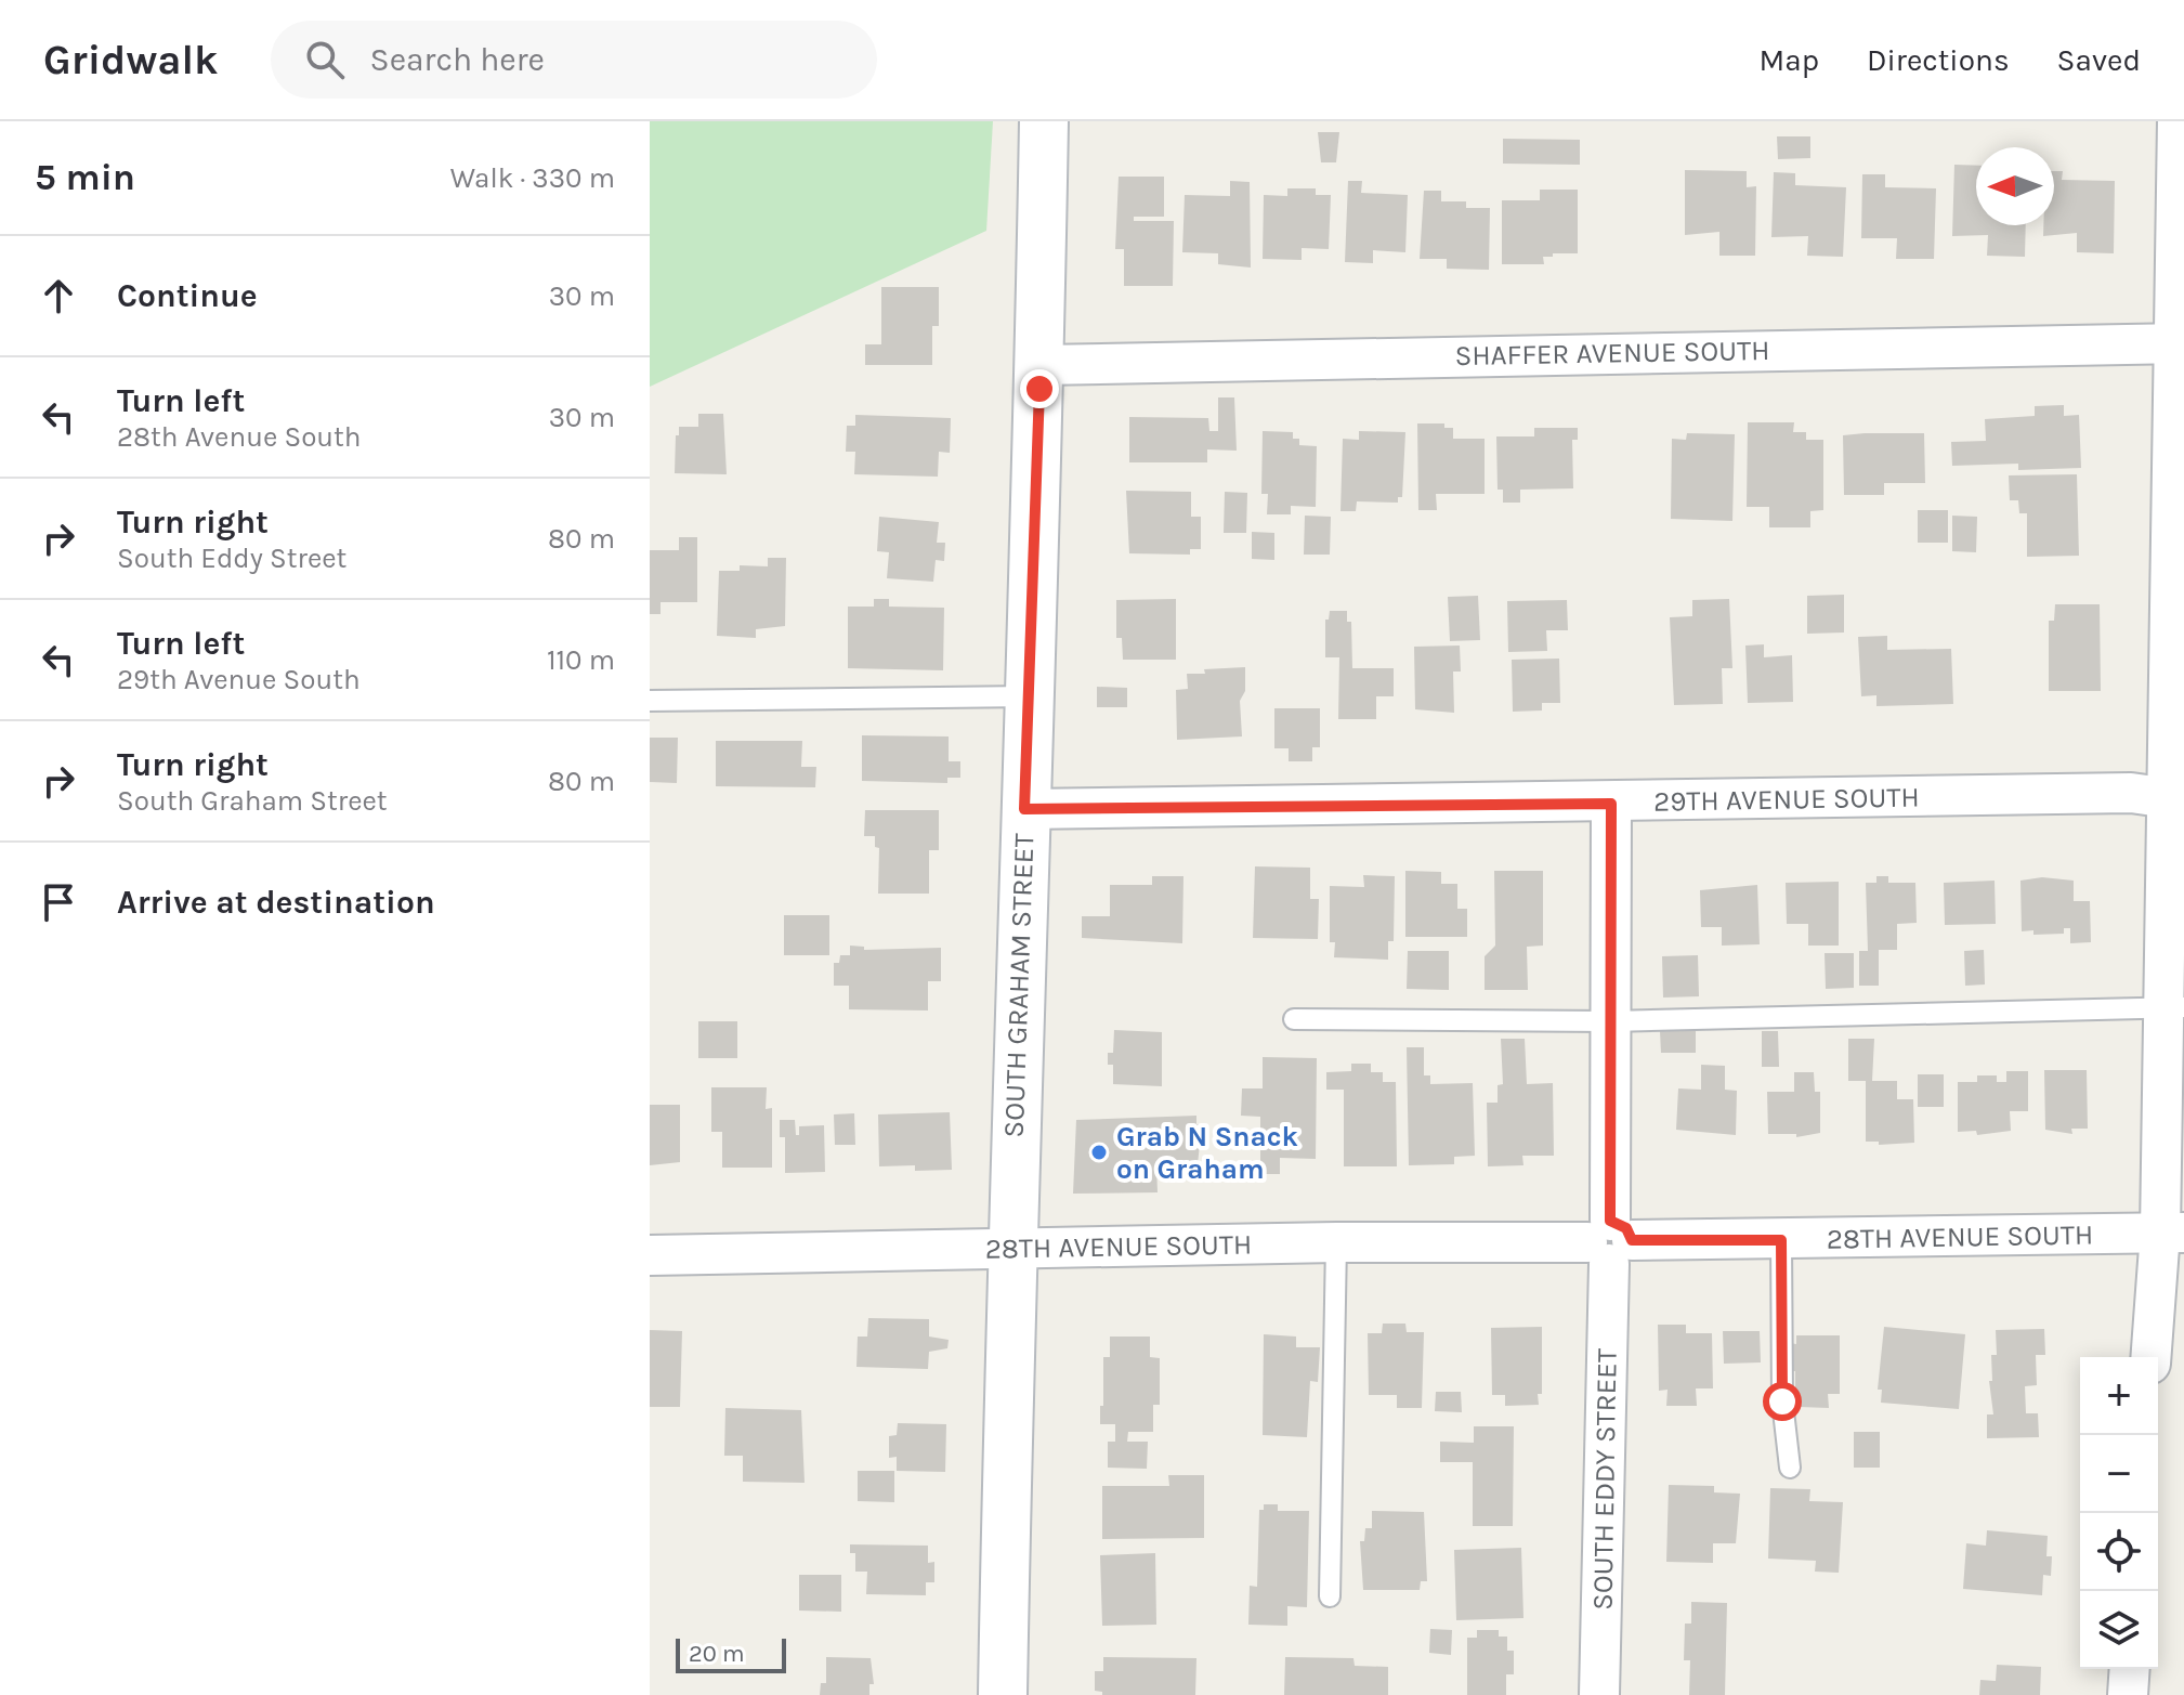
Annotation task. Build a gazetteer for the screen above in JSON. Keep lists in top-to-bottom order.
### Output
{
  "streets": {
    "street": [
      "SHAFFER AVENUE SOUTH",
      "29TH AVENUE SOUTH",
      "SOUTH GRAHAM STREET",
      "28TH AVENUE SOUTH",
      "SOUTH EDDY STREET"
    ]
  },
  "crossings": [
    ["SHAFFER AVENUE SOUTH", "SOUTH GRAHAM STREET"],
    ["29TH AVENUE SOUTH", "SOUTH GRAHAM STREET"],
    ["29TH AVENUE SOUTH", "SOUTH EDDY STREET"],
    ["SOUTH GRAHAM STREET", "28TH AVENUE SOUTH"],
    ["28TH AVENUE SOUTH", "SOUTH EDDY STREET"]
  ],
  "places": ["Grab N Snack on Graham"],
  "scale_bar": "20 m",
  "north": "left",
  "page": {
    "header": "Gridwalk",
    "search": "Search here",
    "nav": ["Map", "Directions", "Saved"],
    "heading": ["5 min", "Walk · 330 m"],
    "list": [
      ["Continue", "30 m"],
      ["Turn left", "28th Avenue South", "30 m"],
      ["Turn right", "South Eddy Street", "80 m"],
      ["Turn left", "29th Avenue South", "110 m"],
      ["Turn right", "South Graham Street", "80 m"],
      "Arrive at destination"
    ],
    "map_buttons": ["+", "−"],
    "scale": "20 m"
  }
}
